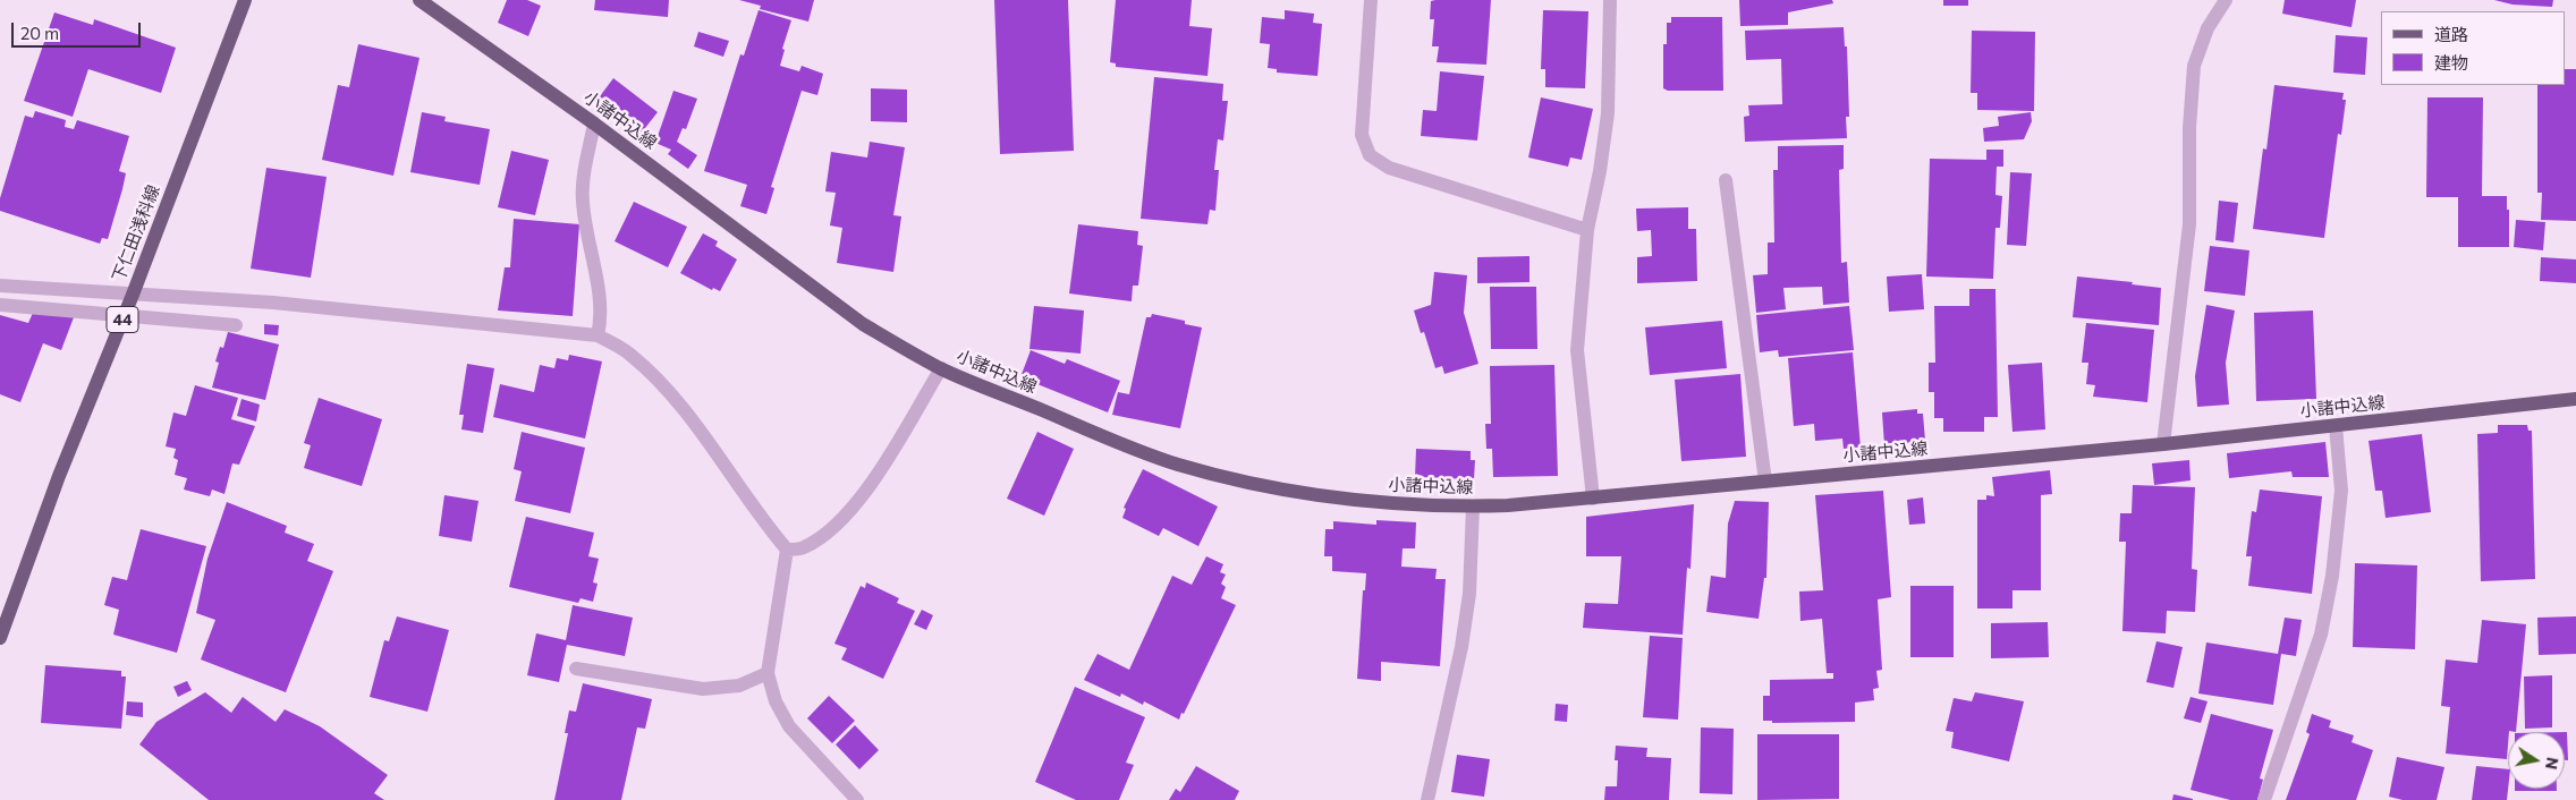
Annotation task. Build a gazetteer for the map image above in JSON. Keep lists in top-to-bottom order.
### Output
{
  "streets": {
    "main road": ["小諸中込線", "下仁田浅科線", "44"]
  },
  "legend": ["道路", "建物"],
  "scale_bar": "20 m",
  "north": "right"
}
